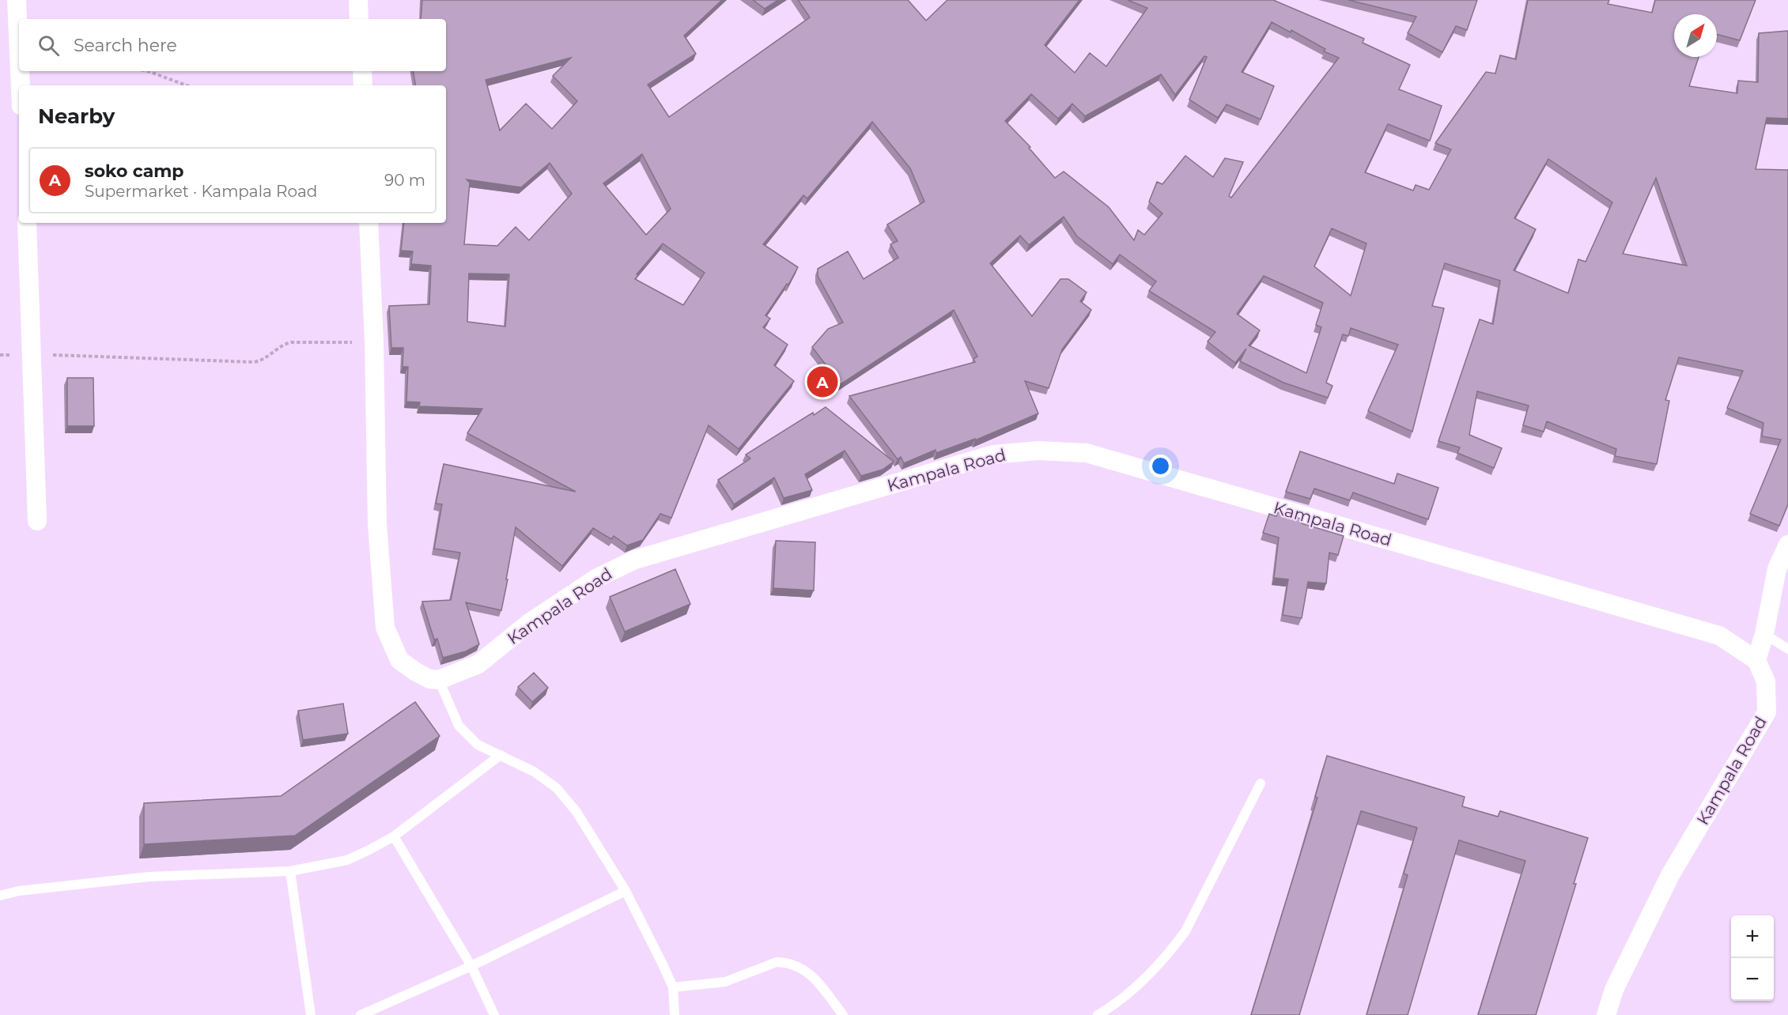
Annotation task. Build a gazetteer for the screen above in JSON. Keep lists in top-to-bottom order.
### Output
{
  "streets": {
    "street": ["Kampala Road"]
  },
  "north": "top right",
  "page": {
    "search": "Search here",
    "heading": "Nearby",
    "list": [
      {
        "mark": "A",
        "name": "soko camp",
        "note": "Supermarket · Kampala Road",
        "value": "90 m"
      }
    ],
    "pins": "A",
    "map_buttons": ["+", "−"]
  }
}
